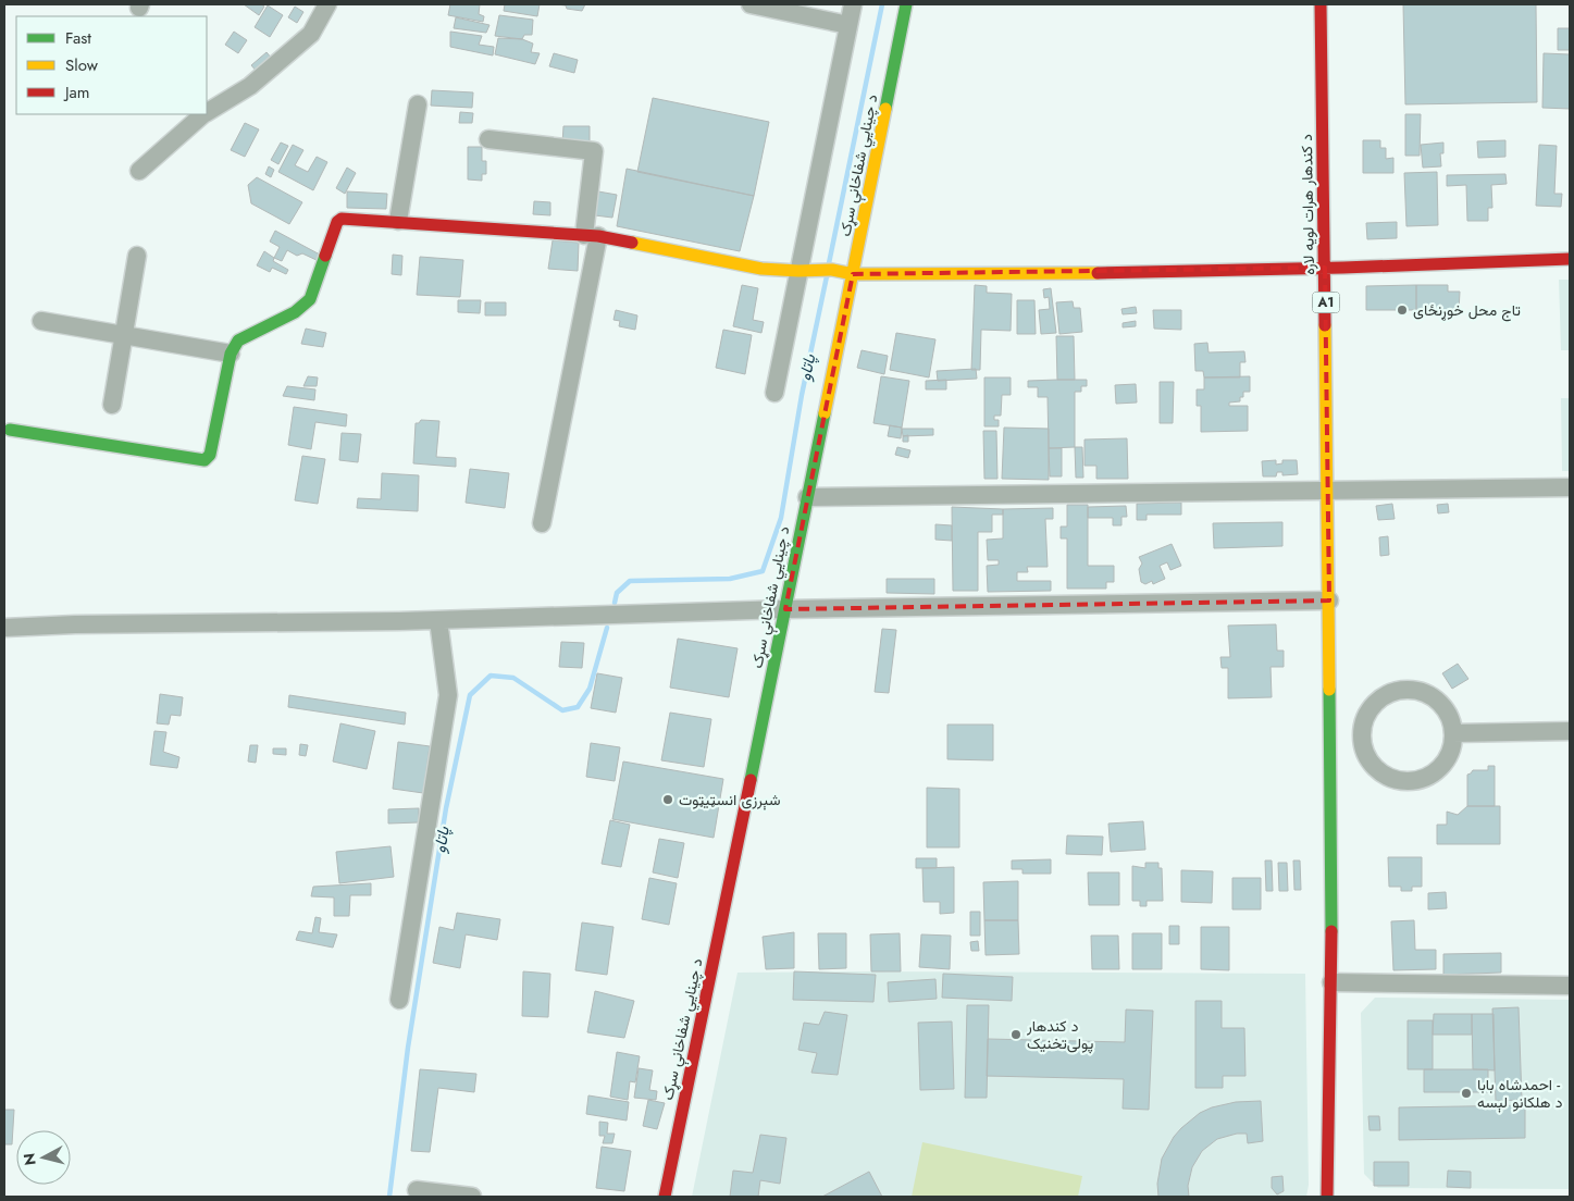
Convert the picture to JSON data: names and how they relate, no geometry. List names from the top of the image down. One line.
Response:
{"streets":{"main road":["د چينايي شفاخانې سړک","د کندهار هرات لویه لاره","A1"]},"water":["پاتاو"],"places":["تاج محل خوړنځای","شېرزی انسټيټوت","د کندهار پولی‌تخنیک","احمدشاه بابا - د هلکانو لېسه"],"legend":["Fast","Slow","Jam"],"north":"left"}
